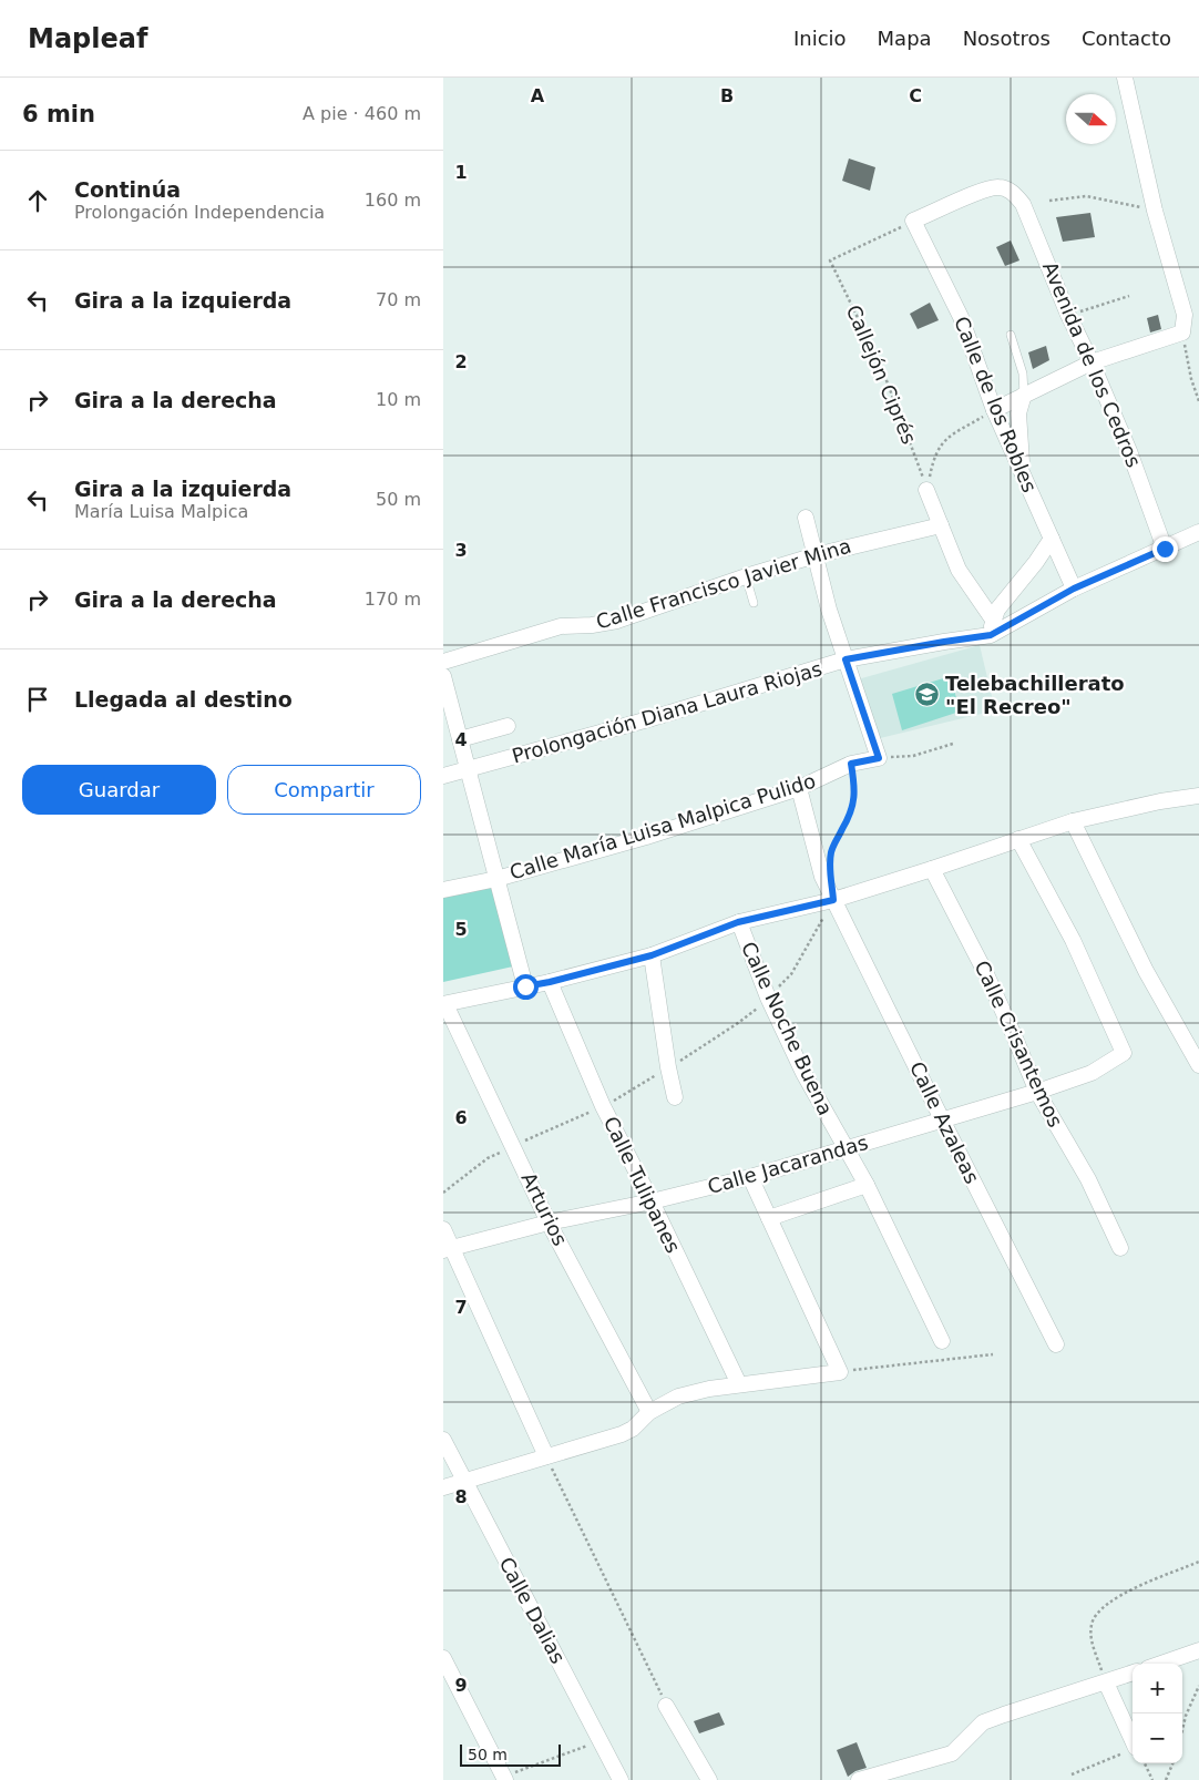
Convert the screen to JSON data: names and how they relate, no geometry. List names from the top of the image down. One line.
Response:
{"streets":{"street":["Avenida de los Cedros","Calle de los Robles","Calle Francisco Javier Mina","Prolongación Diana Laura Riojas","Calle María Luisa Malpica Pulido","Calle Noche Buena","Calle Crisantemos","Calle Azaleas","Calle Jacarandas","Calle Tulipanes","Arturios","Calle Dalias"],"path":["Callejón Ciprés"]},"crossings":[["Avenida de los Cedros","Callejón Ciprés"],["Avenida de los Cedros","Calle de los Robles"],["Avenida de los Cedros","Prolongación Diana Laura Riojas"],["Callejón Ciprés","Calle de los Robles"],["Calle de los Robles","Prolongación Diana Laura Riojas"],["Calle María Luisa Malpica Pulido","Calle Azaleas"],["Calle Noche Buena","Calle Jacarandas"],["Calle Crisantemos","Calle Jacarandas"],["Calle Azaleas","Calle Jacarandas"],["Calle Jacarandas","Calle Tulipanes"],["Calle Jacarandas","Arturios"]],"places":{"school or university":["Telebachillerato \"El Recreo\""]},"scale_bar":"50 m","north":"right","page":{"header":"Mapleaf","nav":["Inicio","Mapa","Nosotros","Contacto"],"heading":["6 min","A pie · 460 m"],"list":[["Continúa","Prolongación Independencia","160 m"],["Gira a la izquierda","70 m"],["Gira a la derecha","10 m"],["Gira a la izquierda","María Luisa Malpica","50 m"],["Gira a la derecha","170 m"],"Llegada al destino"],"buttons":["Guardar","Compartir"],"map_buttons":["+","−"],"scale":"50 m"},"grid":{"columns":["A","B","C"],"rows":["1","2","3","4","5","6","7","8","9"]}}
